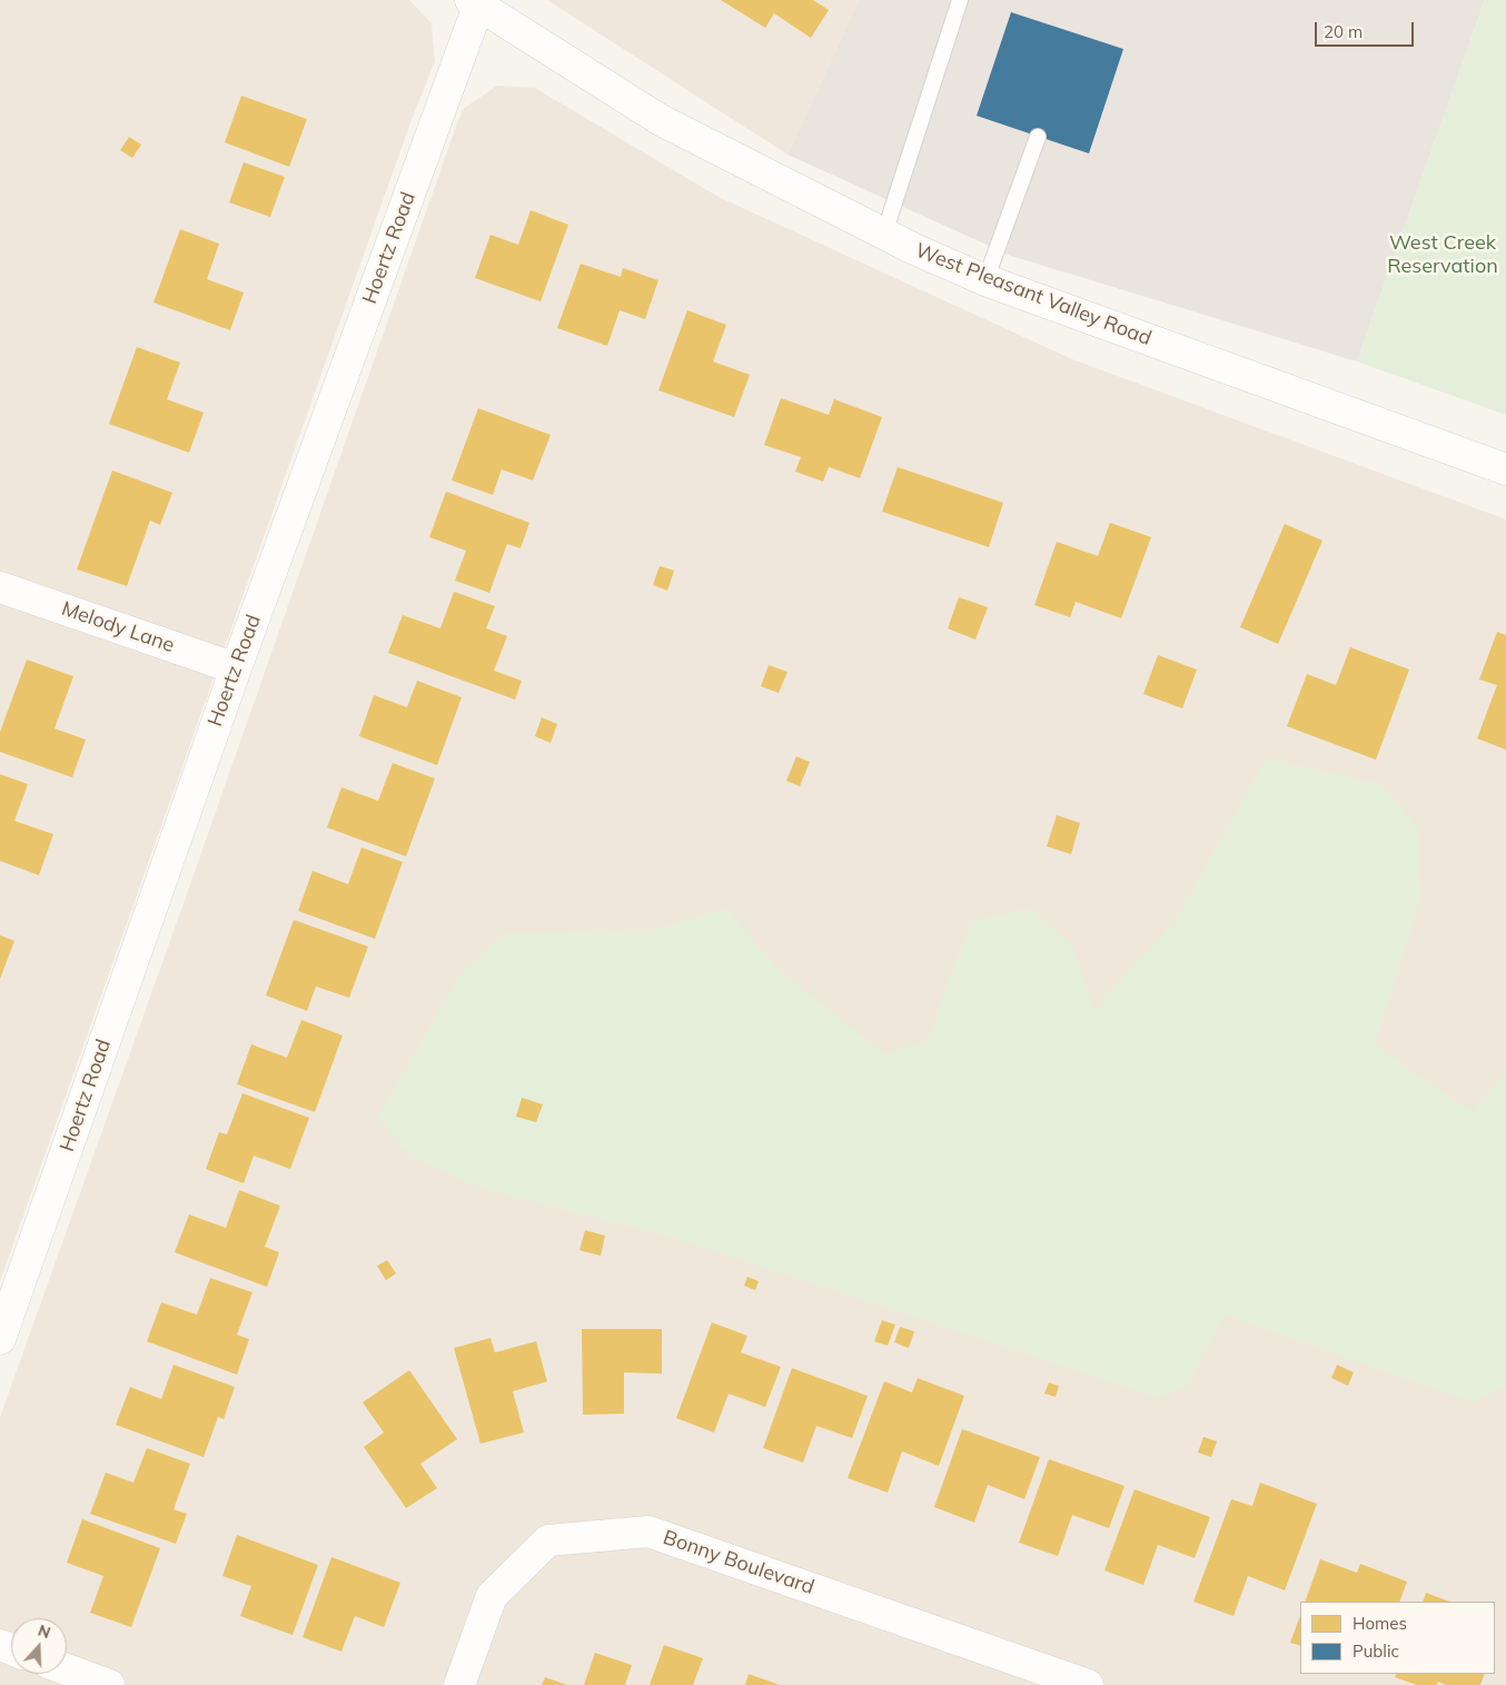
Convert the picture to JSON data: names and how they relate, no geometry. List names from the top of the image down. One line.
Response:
{"streets":{"street":["Hoertz Road","West Pleasant Valley Road","Melody Lane","Bonny Boulevard"]},"crossings":[["Hoertz Road","West Pleasant Valley Road"],["Hoertz Road","Melody Lane"]],"parks":["West Creek Reservation"],"legend":["Homes","Public"],"scale_bar":"20 m","north":"top"}
